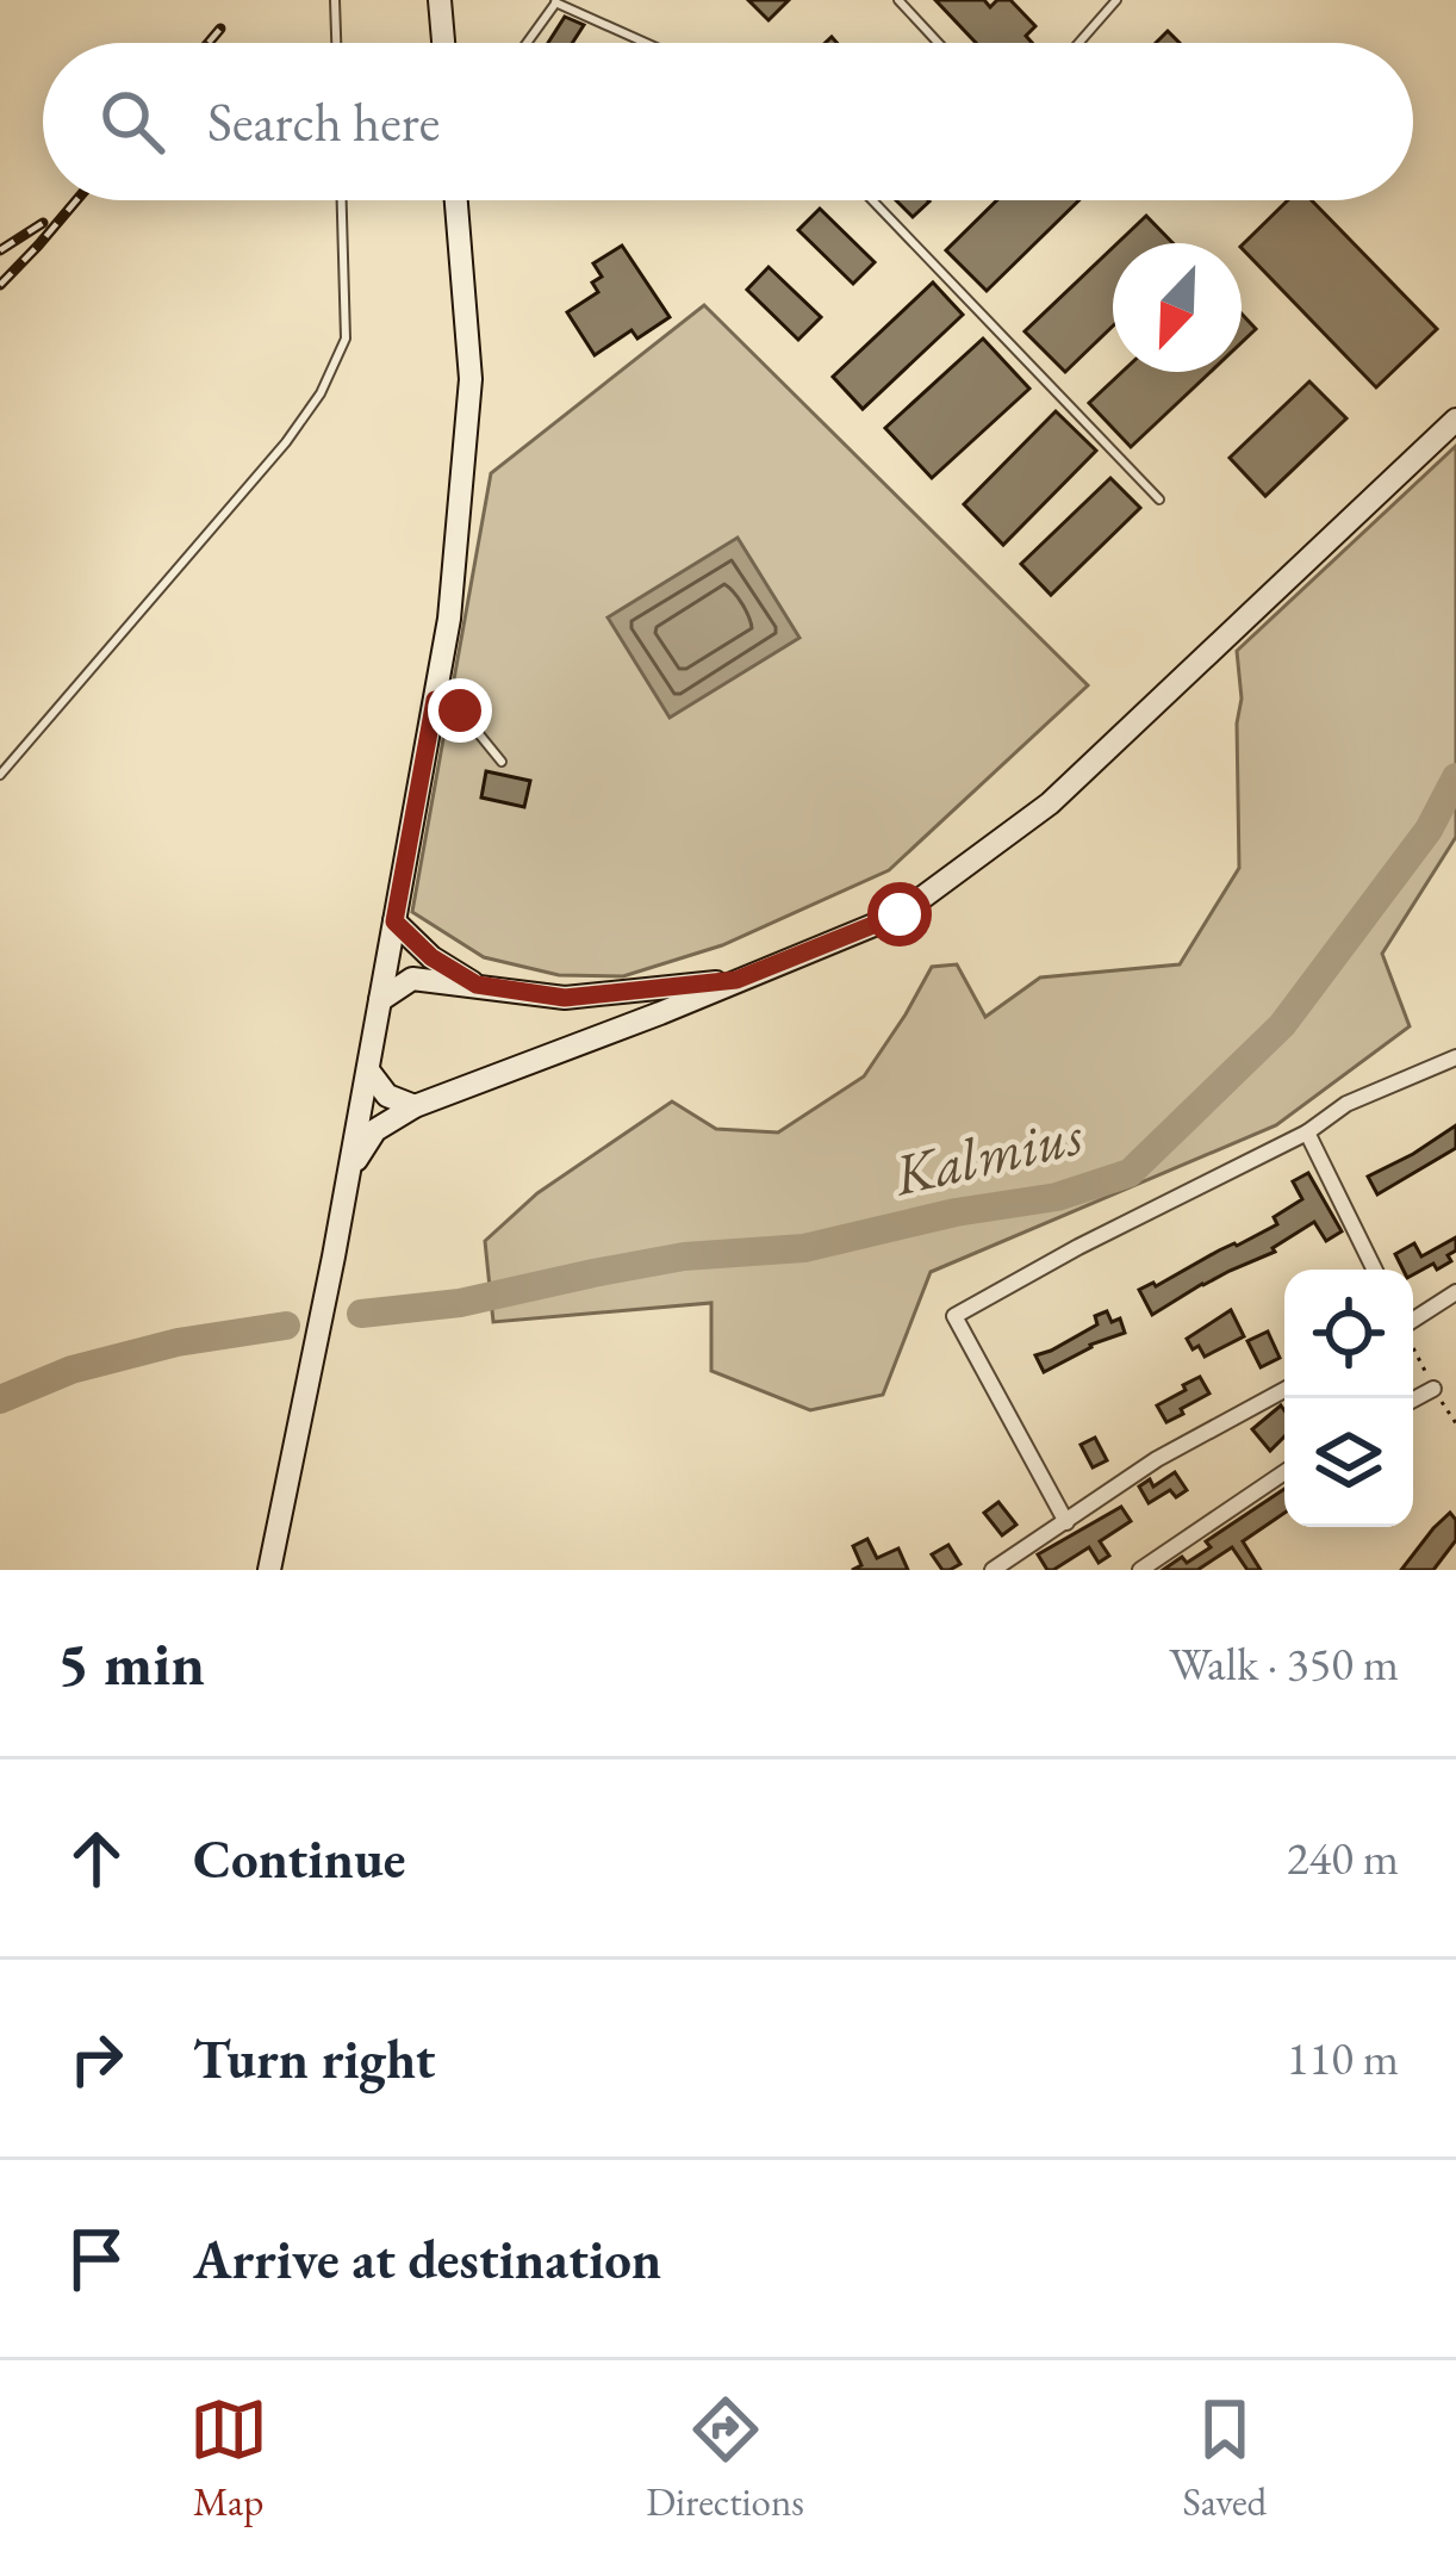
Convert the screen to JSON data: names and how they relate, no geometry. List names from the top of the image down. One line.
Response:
{"water":["Kalmius"],"north":"bottom left","page":{"search":"Search here","heading":["5 min","Walk · 350 m"],"list":[["Continue","240 m"],["Turn right","110 m"],"Arrive at destination"],"nav":["Map","Directions","Saved"]}}
